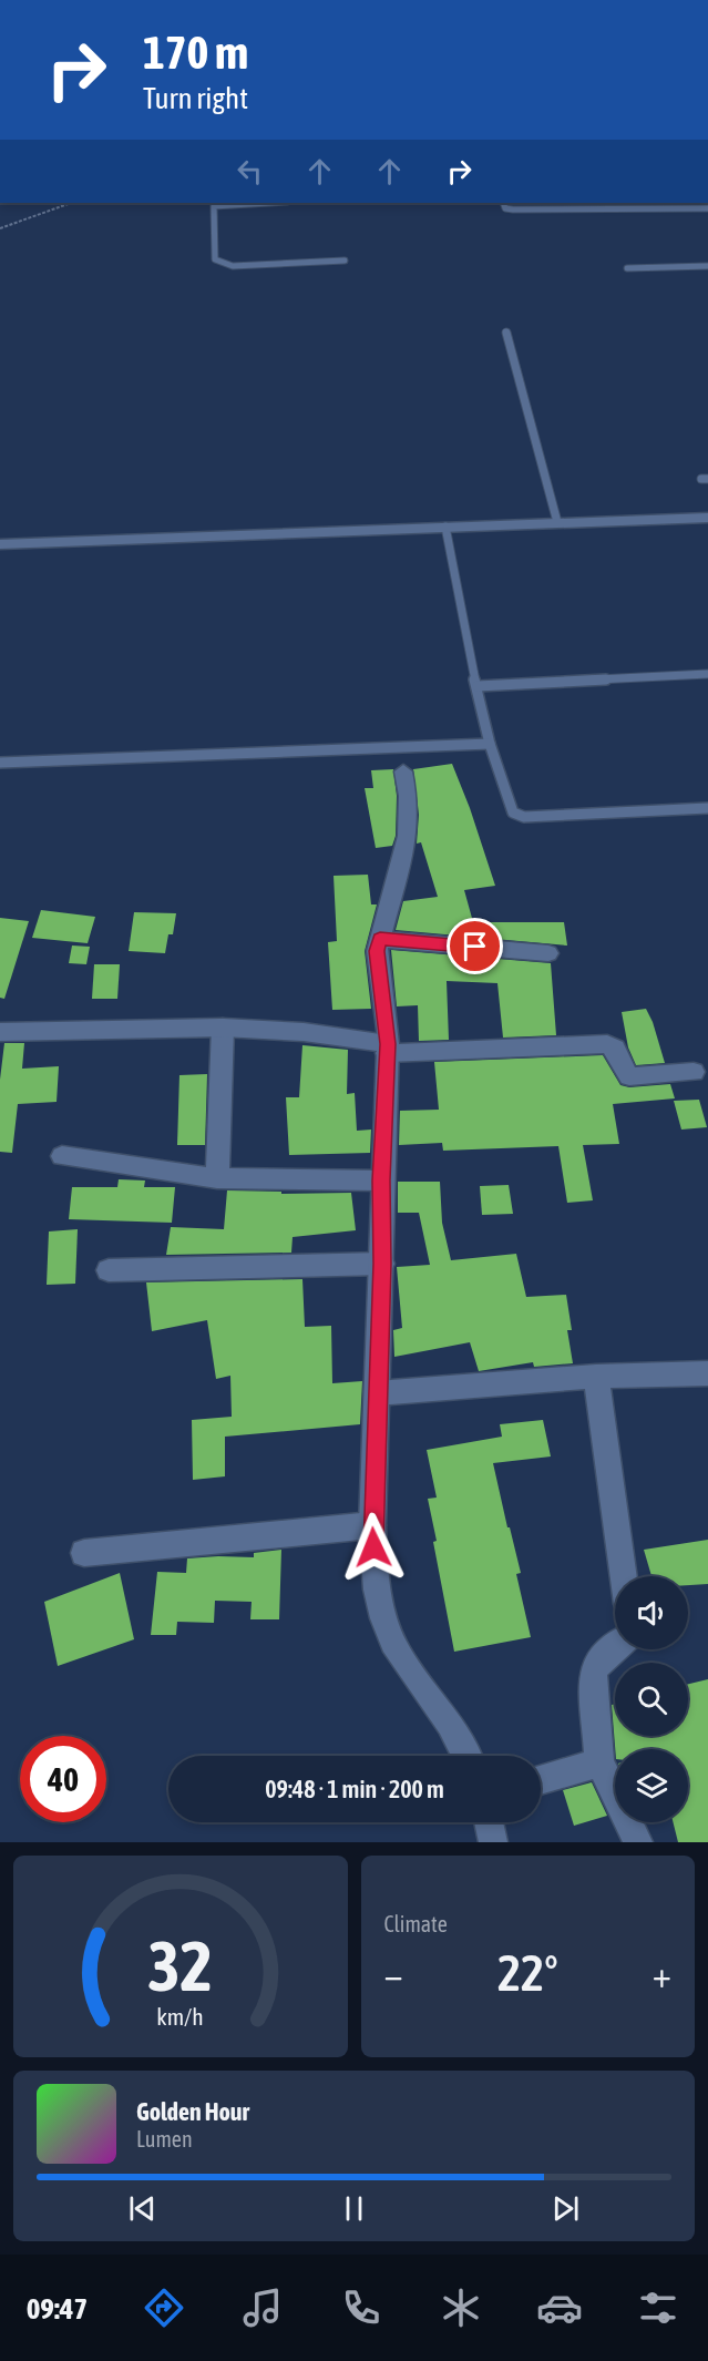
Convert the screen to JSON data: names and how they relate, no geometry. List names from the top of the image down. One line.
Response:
{"page":{"turn":["170 m","Turn right"],"limit":"40","trip":"09:48 · 1 min · 200 m","tile":"Climate","heat":["−","22°","+"],"song":["Golden Hour","Lumen"],"tabs":"09:47","gauge":["32","km/h"]}}
